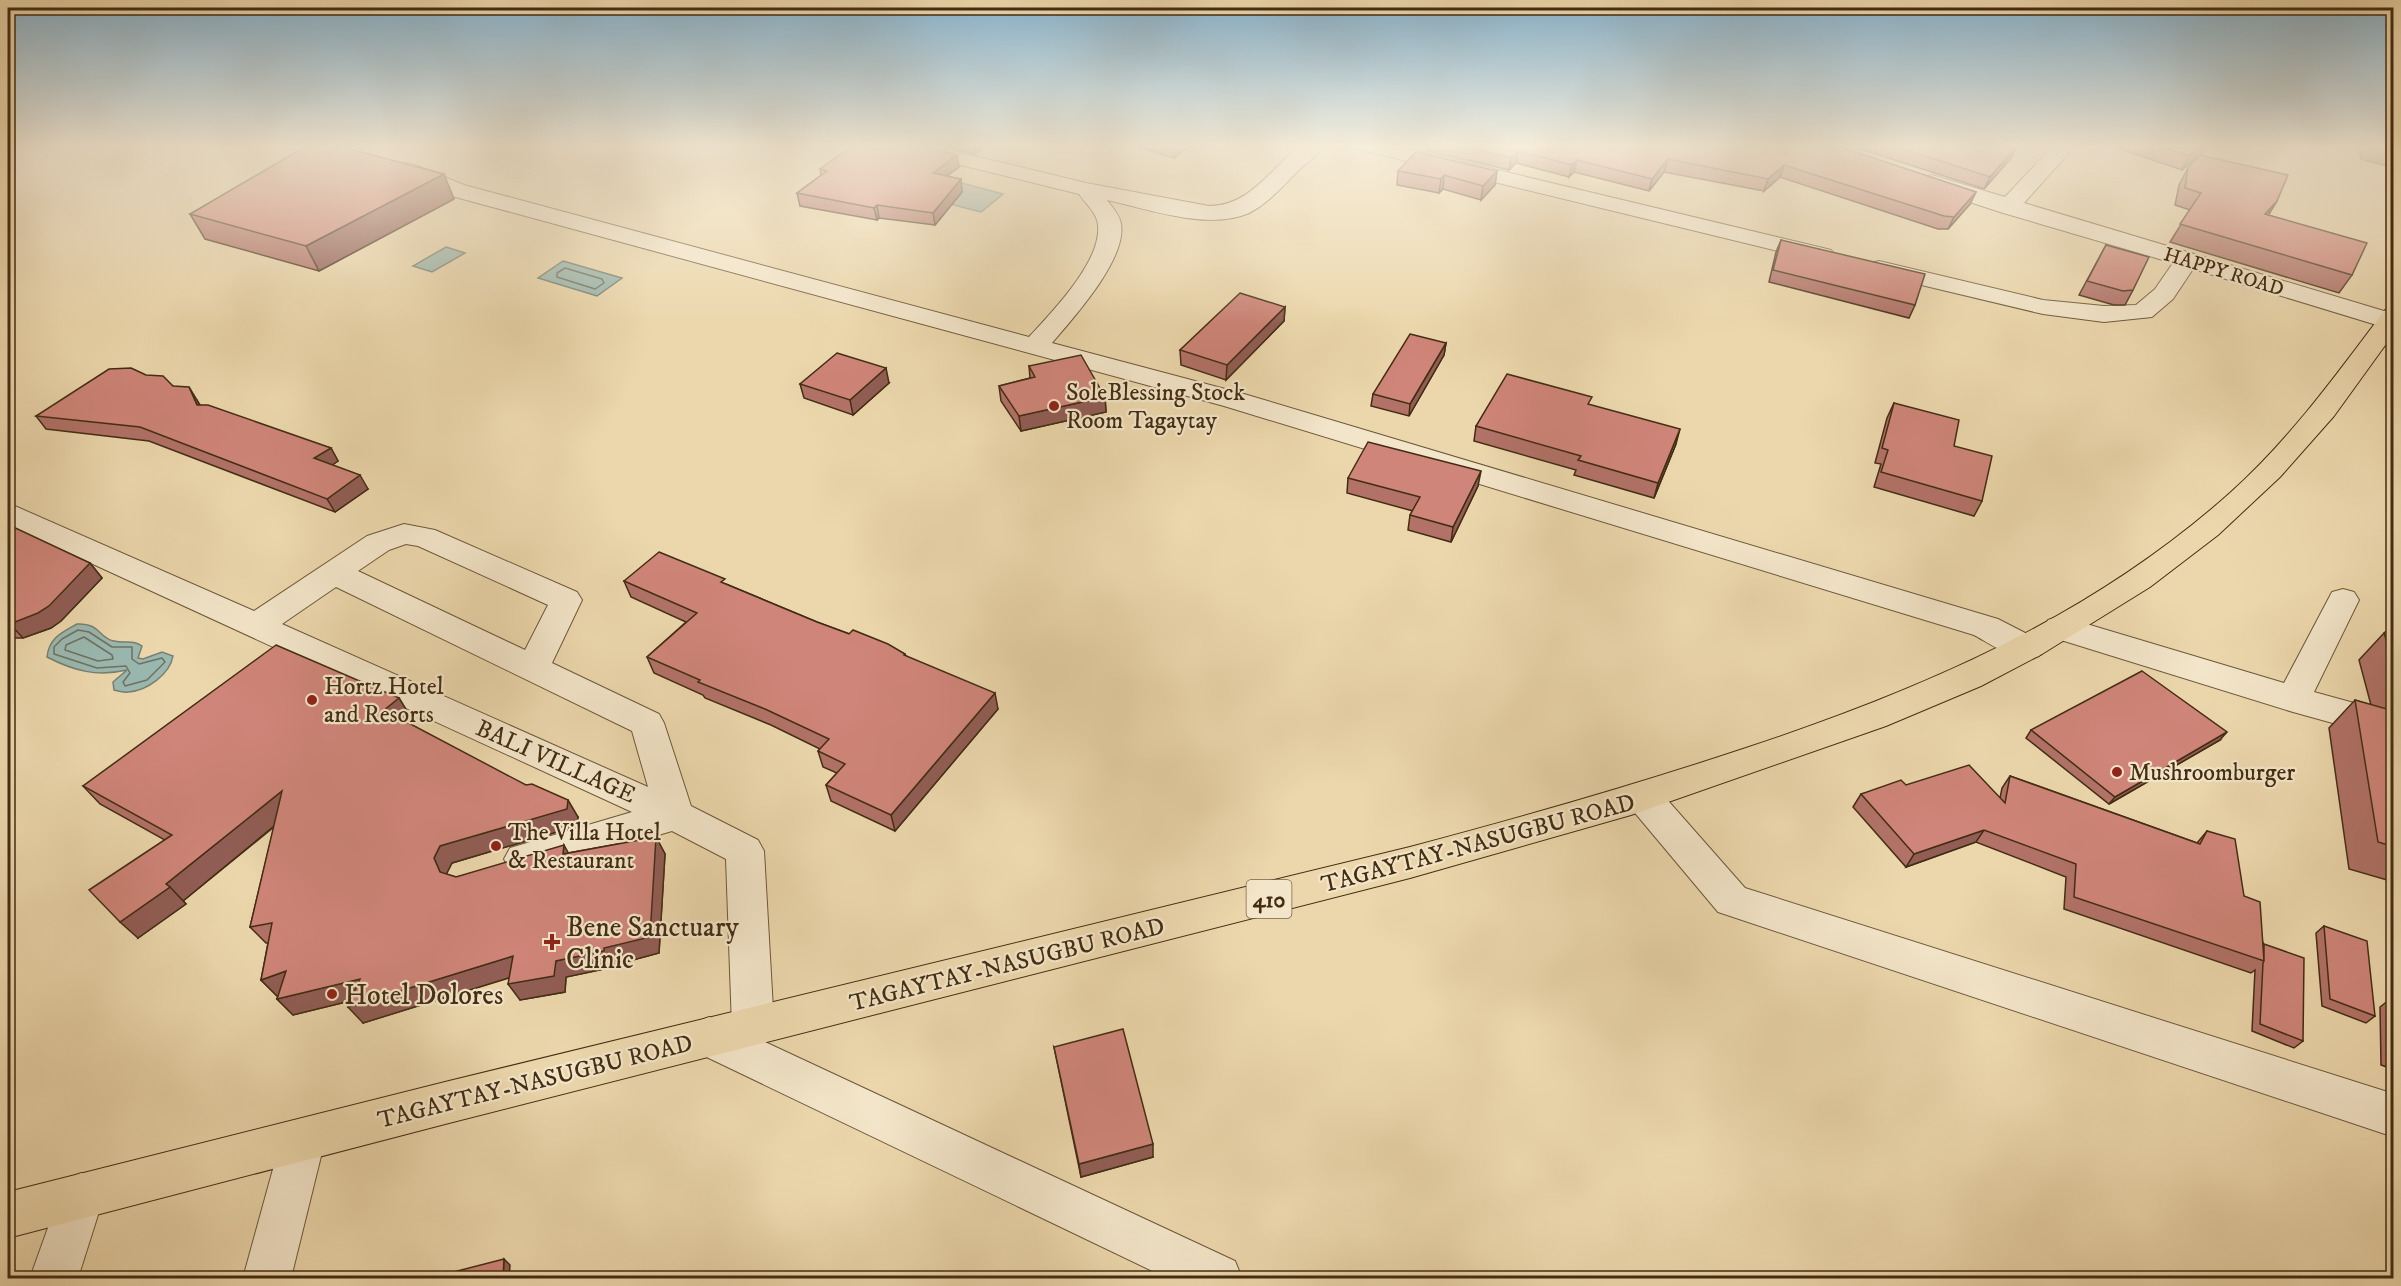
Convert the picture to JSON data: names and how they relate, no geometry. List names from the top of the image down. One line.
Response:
{"streets":{"main road":["TAGAYTAY-NASUGBU ROAD","410"],"street":["HAPPY ROAD","BALI VILLAGE"]},"crossings":[["HAPPY ROAD","TAGAYTAY-NASUGBU ROAD"],["BALI VILLAGE","TAGAYTAY-NASUGBU ROAD"]],"places":{"other":["SoleBlessing Stock Room Tagaytay","Hortz Hotel and Resorts","Mushroomburger","The Villa Hotel & Restaurant","Hotel Dolores"],"health":["Bene Sanctuary Clinic"]}}
